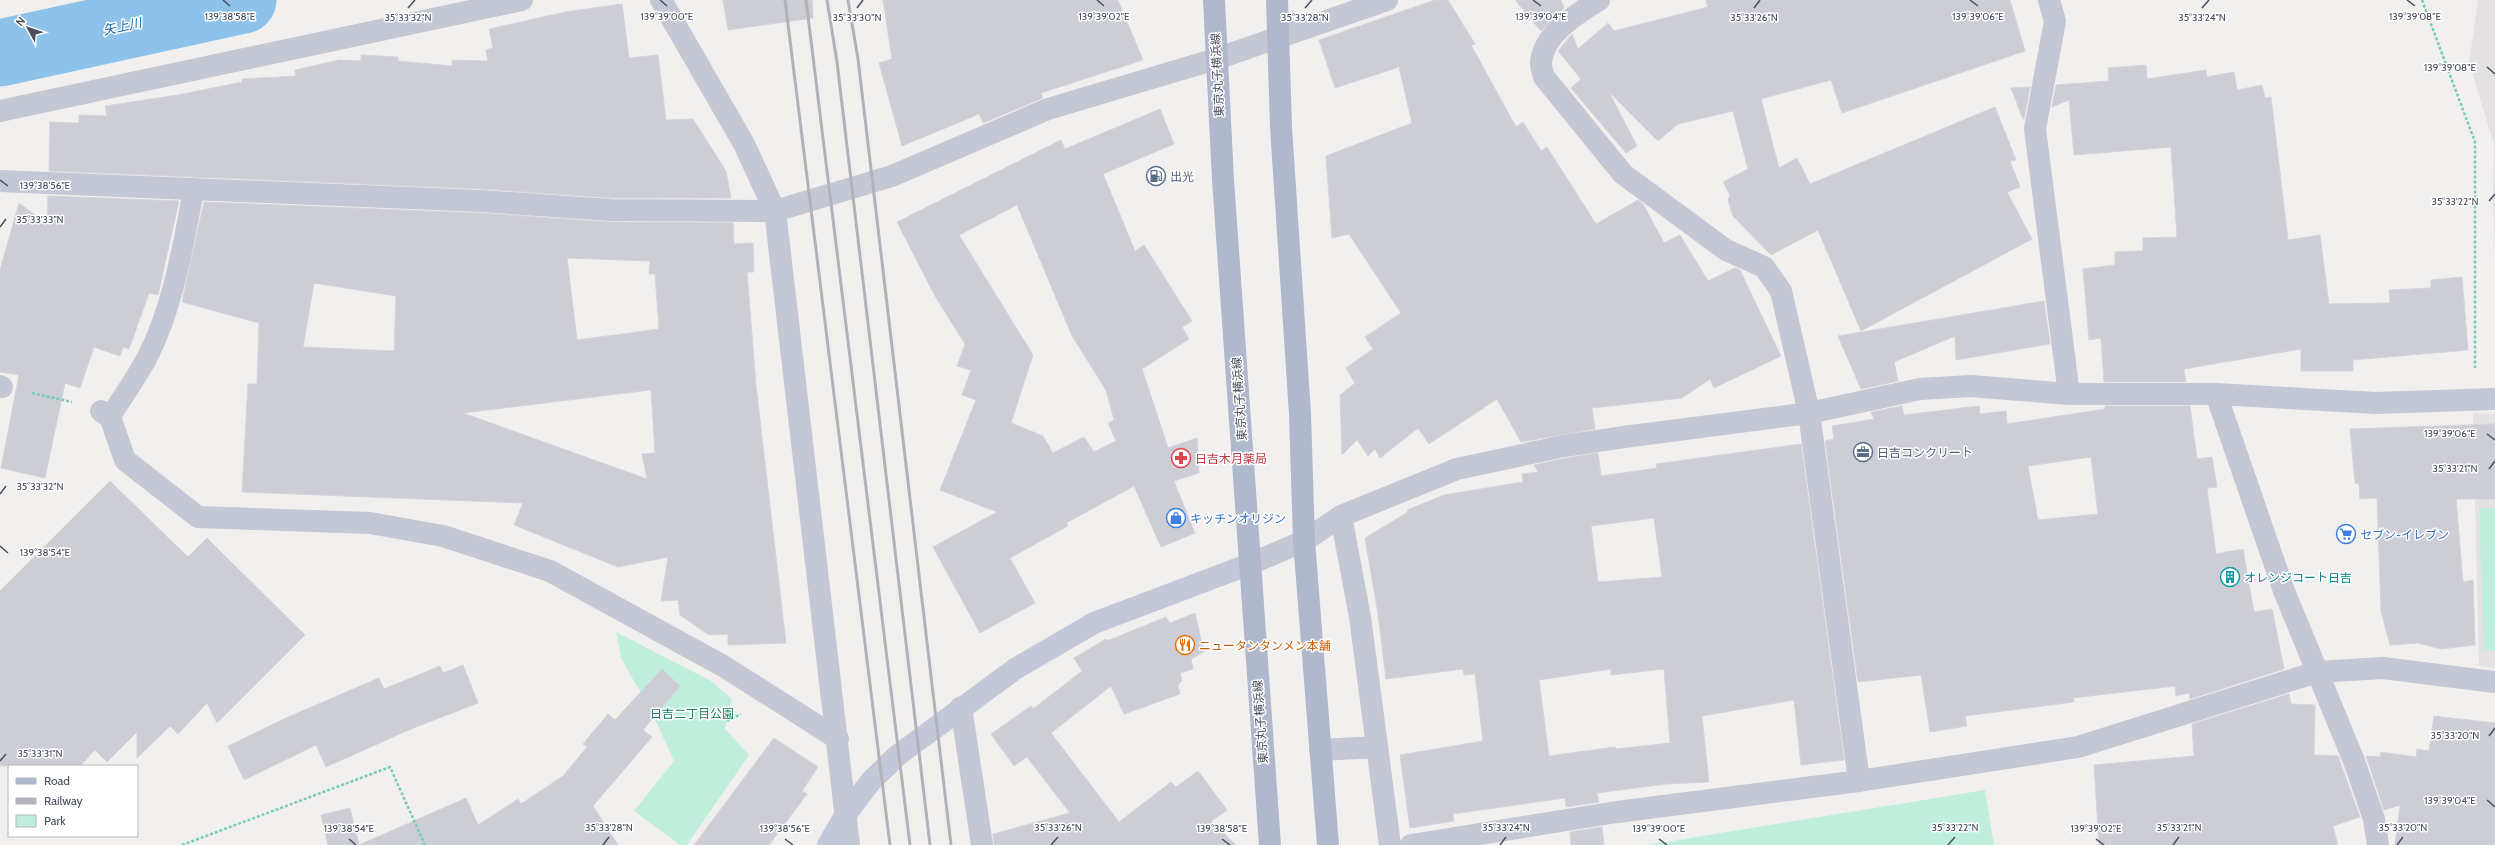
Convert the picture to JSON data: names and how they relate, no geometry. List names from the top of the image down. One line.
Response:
{"streets":{"main road":["東京丸子横浜線"]},"water":["矢上川"],"parks":["日吉二丁目公園"],"places":{"fuel station":["出光"],"office":["日吉コンクリート"],"pharmacy":["日吉木月薬局"],"shop":["キッチンオリジン"],"supermarket":["セブン-イレブン"],"building":["オレンジコート日吉"],"restaurant":["ニュータンタンメン本舗"]},"legend":["Road","Railway","Park"],"north":"top left","coordinates":["139°39'00\"E","139°39'08\"E","139°38'58\"E","139°39'02\"E","139°39'04\"E","139°39'06\"E","35°33'32\"N","35°33'30\"N","35°33'28\"N","35°33'26\"N","35°33'24\"N","139°38'56\"E","35°33'22\"N","35°33'33\"N","35°33'21\"N","139°38'54\"E","35°33'20\"N","35°33'31\"N"]}
